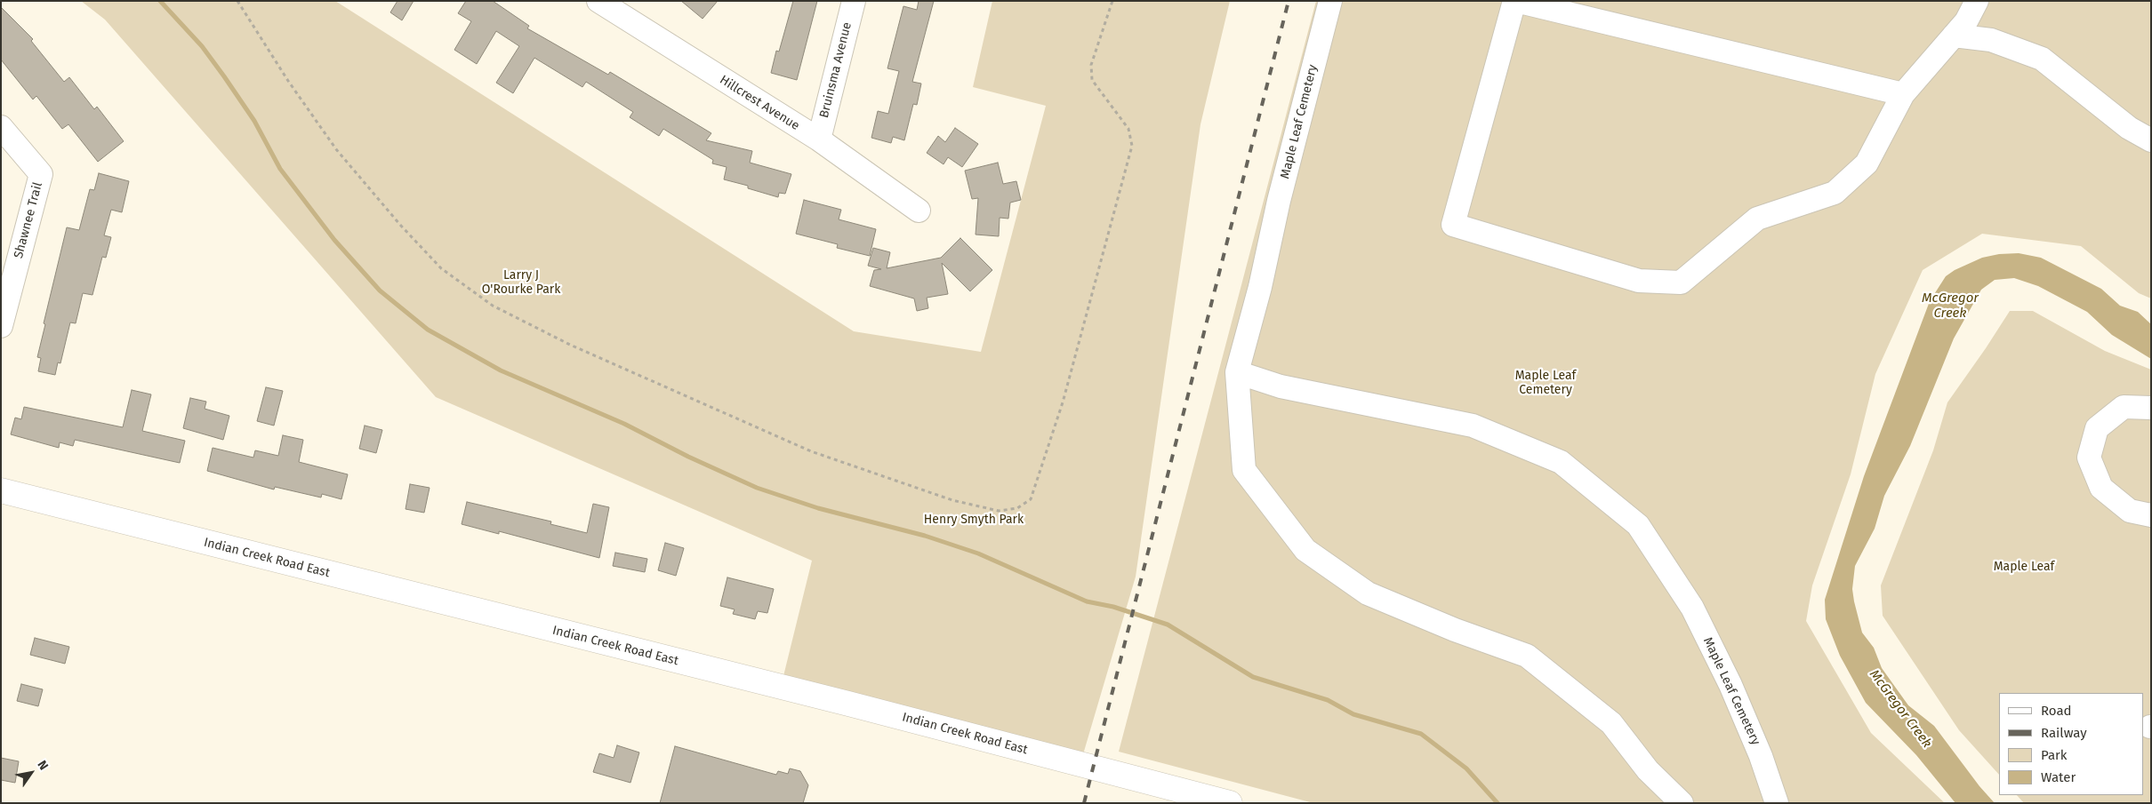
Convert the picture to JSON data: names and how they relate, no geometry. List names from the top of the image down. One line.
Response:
{"streets":{"main road":["Indian Creek Road East"],"street":["Bruinsma Avenue","Hillcrest Avenue","Maple Leaf Cemetery","Shawnee Trail"]},"crossings":[["Bruinsma Avenue","Hillcrest Avenue"]],"water":["McGregor Creek"],"parks":["Larry J O'Rourke Park","Maple Leaf Cemetery","Henry Smyth Park","Maple Leaf"],"legend":["Road","Railway","Park","Water"],"north":"top right"}
